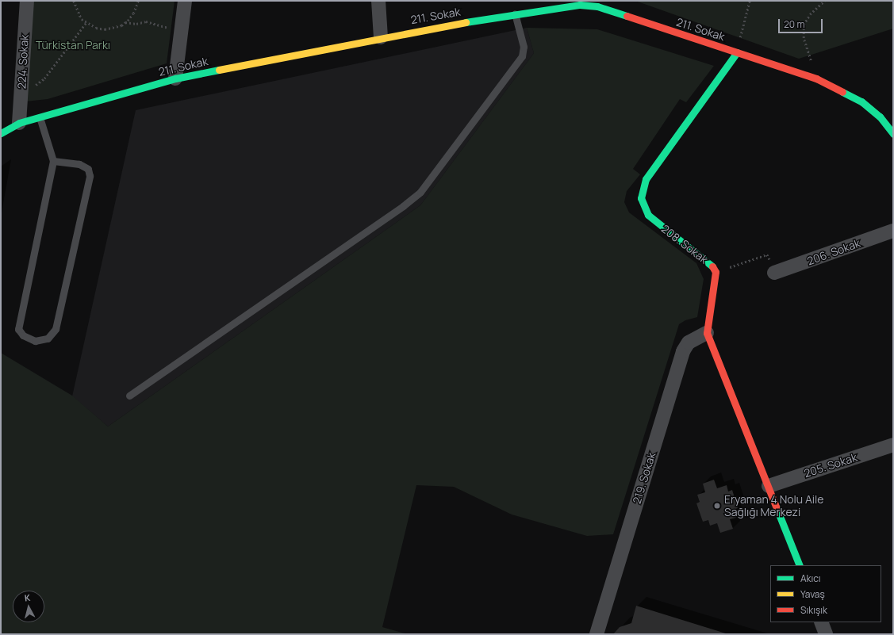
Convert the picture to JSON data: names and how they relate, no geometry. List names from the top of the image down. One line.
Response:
{"streets":{"street":["211. Sokak","224. Sokak","208. Sokak","206. Sokak","205. Sokak","219. Sokak"]},"crossings":[["211. Sokak","224. Sokak"],["211. Sokak","208. Sokak"],["208. Sokak","219. Sokak"]],"parks":["Türkistan Parkı"],"places":["Eryaman 4 Nolu Aile Sağlığı Merkezi"],"legend":["Akıcı","Yavaş","Sıkışık"],"scale_bar":"20 m","north":"top"}
